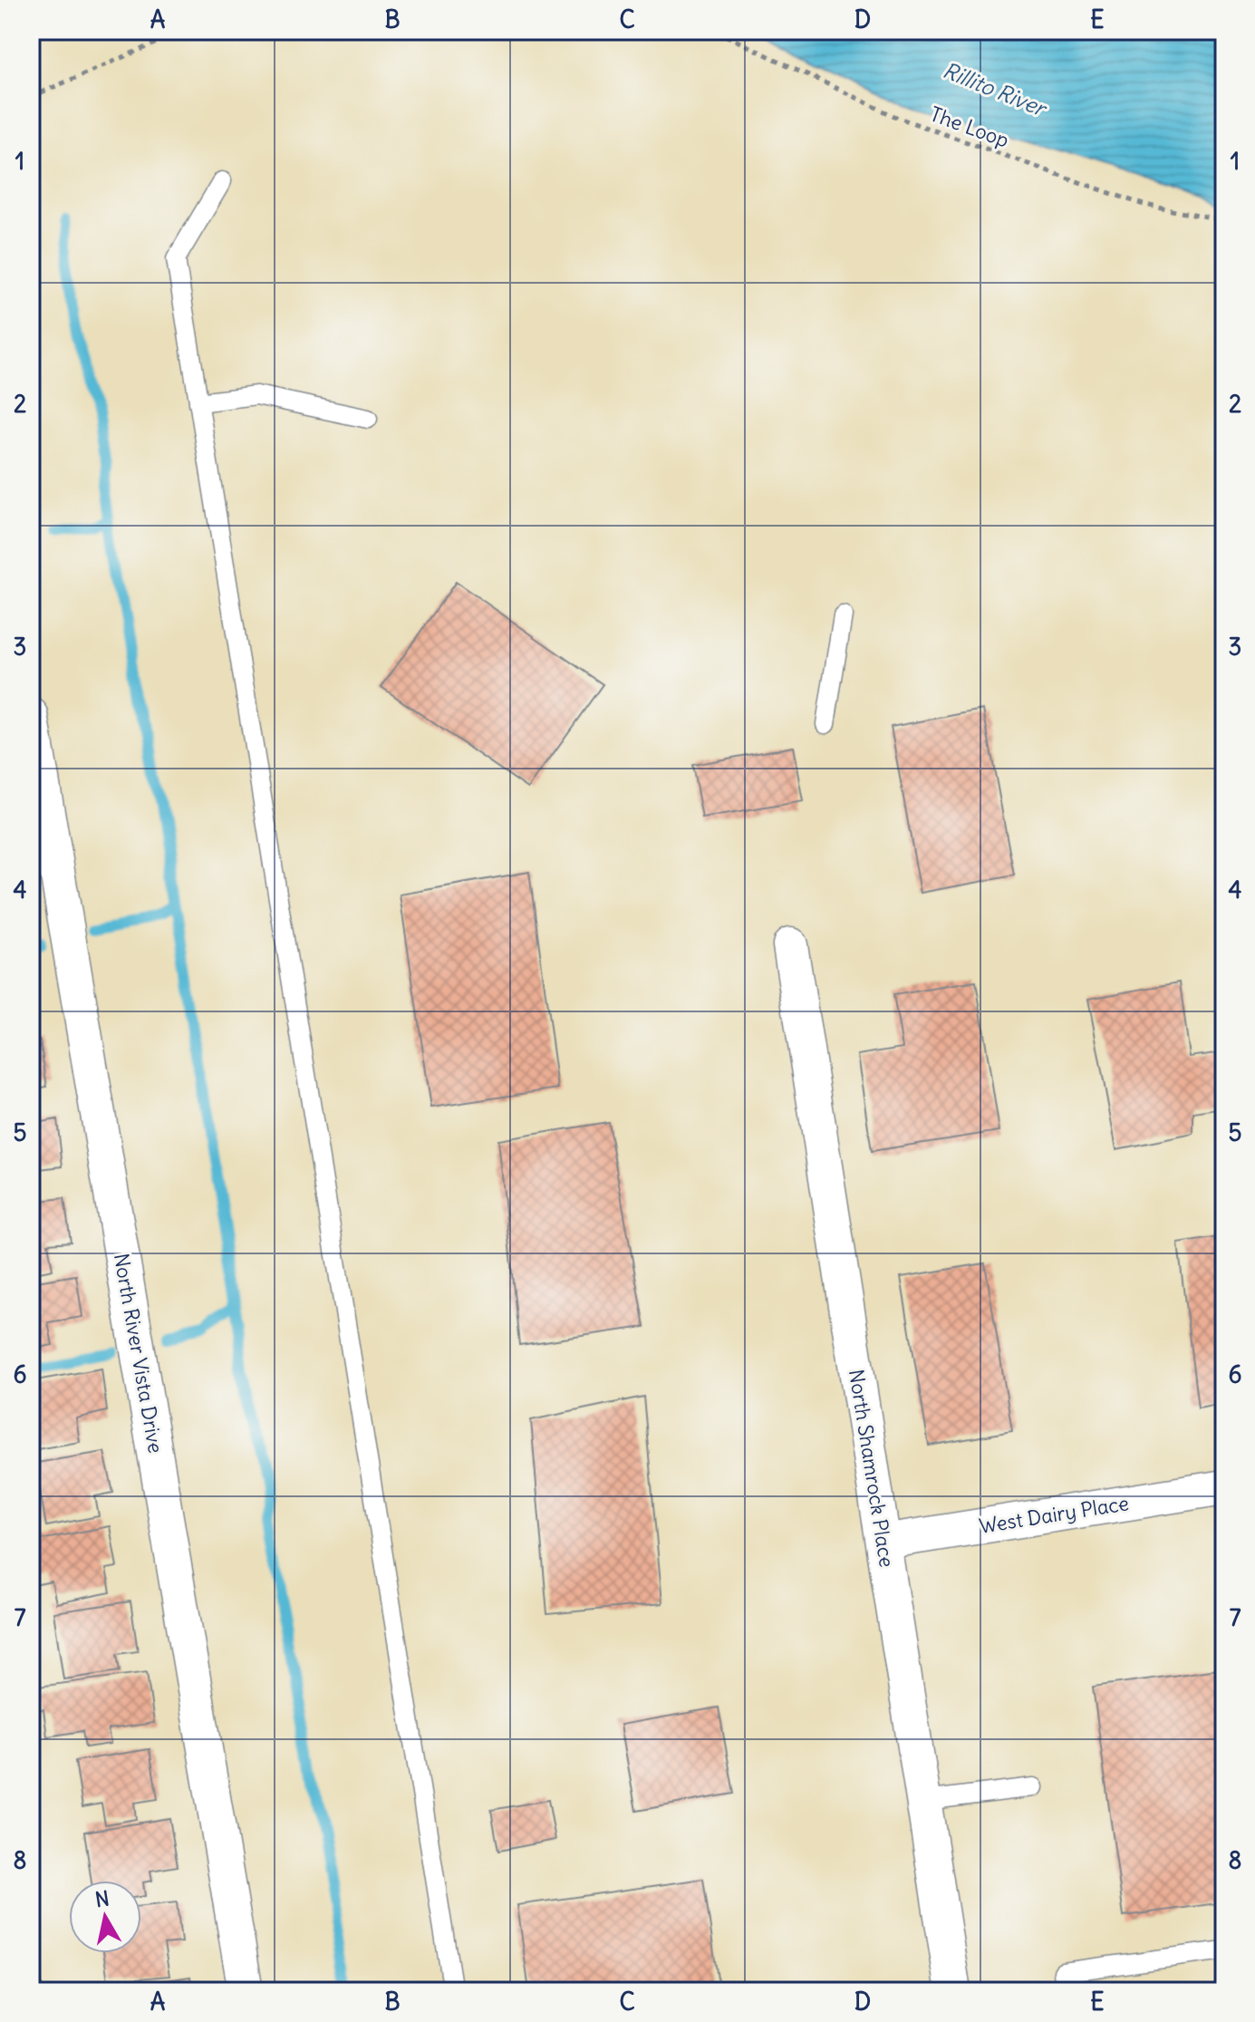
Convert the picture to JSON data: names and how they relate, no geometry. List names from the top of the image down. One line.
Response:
{"streets":{"street":["North River Vista Drive","North Shamrock Place","West Dairy Place"],"path":["The Loop"]},"crossings":[["North Shamrock Place","West Dairy Place"]],"water":["Rillito River"],"north":"top","grid":{"columns":["A","B","C","D","E"],"rows":["1","2","3","4","5","6","7","8"]}}
